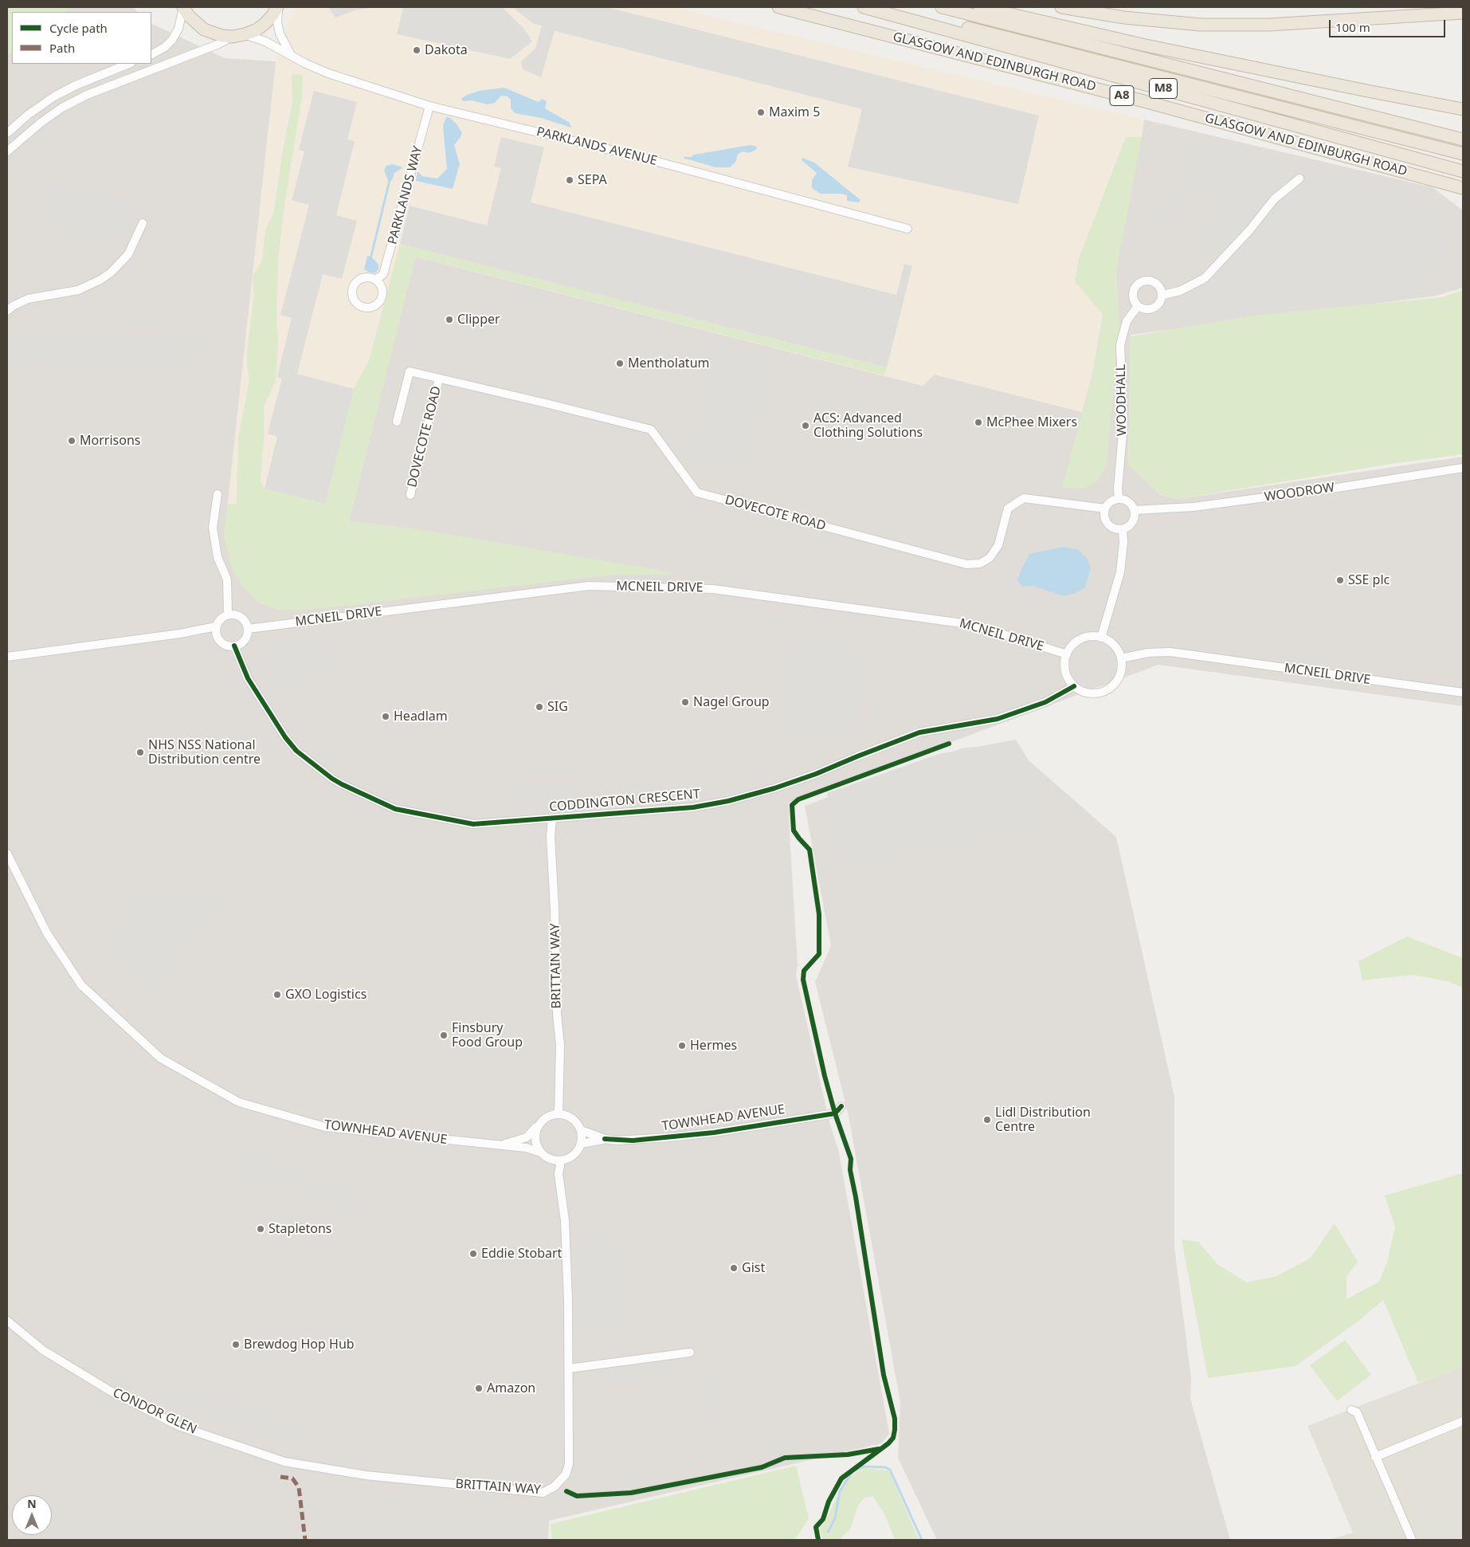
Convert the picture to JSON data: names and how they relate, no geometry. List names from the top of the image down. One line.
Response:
{"streets":{"highway":["GLASGOW AND EDINBURGH ROAD","M8","A8"],"street":["PARKLANDS AVENUE","PARKLANDS WAY","WOODHALL","DOVECOTE ROAD","WOODROW","MCNEIL DRIVE","CODDINGTON CRESCENT","BRITTAIN WAY","TOWNHEAD AVENUE","CONDOR GLEN"]},"crossings":[["PARKLANDS AVENUE","PARKLANDS WAY"],["WOODHALL","DOVECOTE ROAD"],["WOODHALL","WOODROW"],["DOVECOTE ROAD","WOODROW"],["MCNEIL DRIVE","CODDINGTON CRESCENT"],["CODDINGTON CRESCENT","BRITTAIN WAY"],["BRITTAIN WAY","TOWNHEAD AVENUE"],["BRITTAIN WAY","CONDOR GLEN"]],"places":["Dakota","Maxim 5","SEPA","Clipper","Mentholatum","McPhee Mixers","ACS: Advanced Clothing Solutions","Morrisons","SSE plc","Nagel Group","SIG","Headlam","NHS NSS National Distribution centre","GXO Logistics","Finsbury Food Group","Hermes","Lidl Distribution Centre","Stapletons","Eddie Stobart","Gist","Brewdog Hop Hub","Amazon"],"legend":["Cycle path","Path"],"scale_bar":"100 m","north":"top"}
